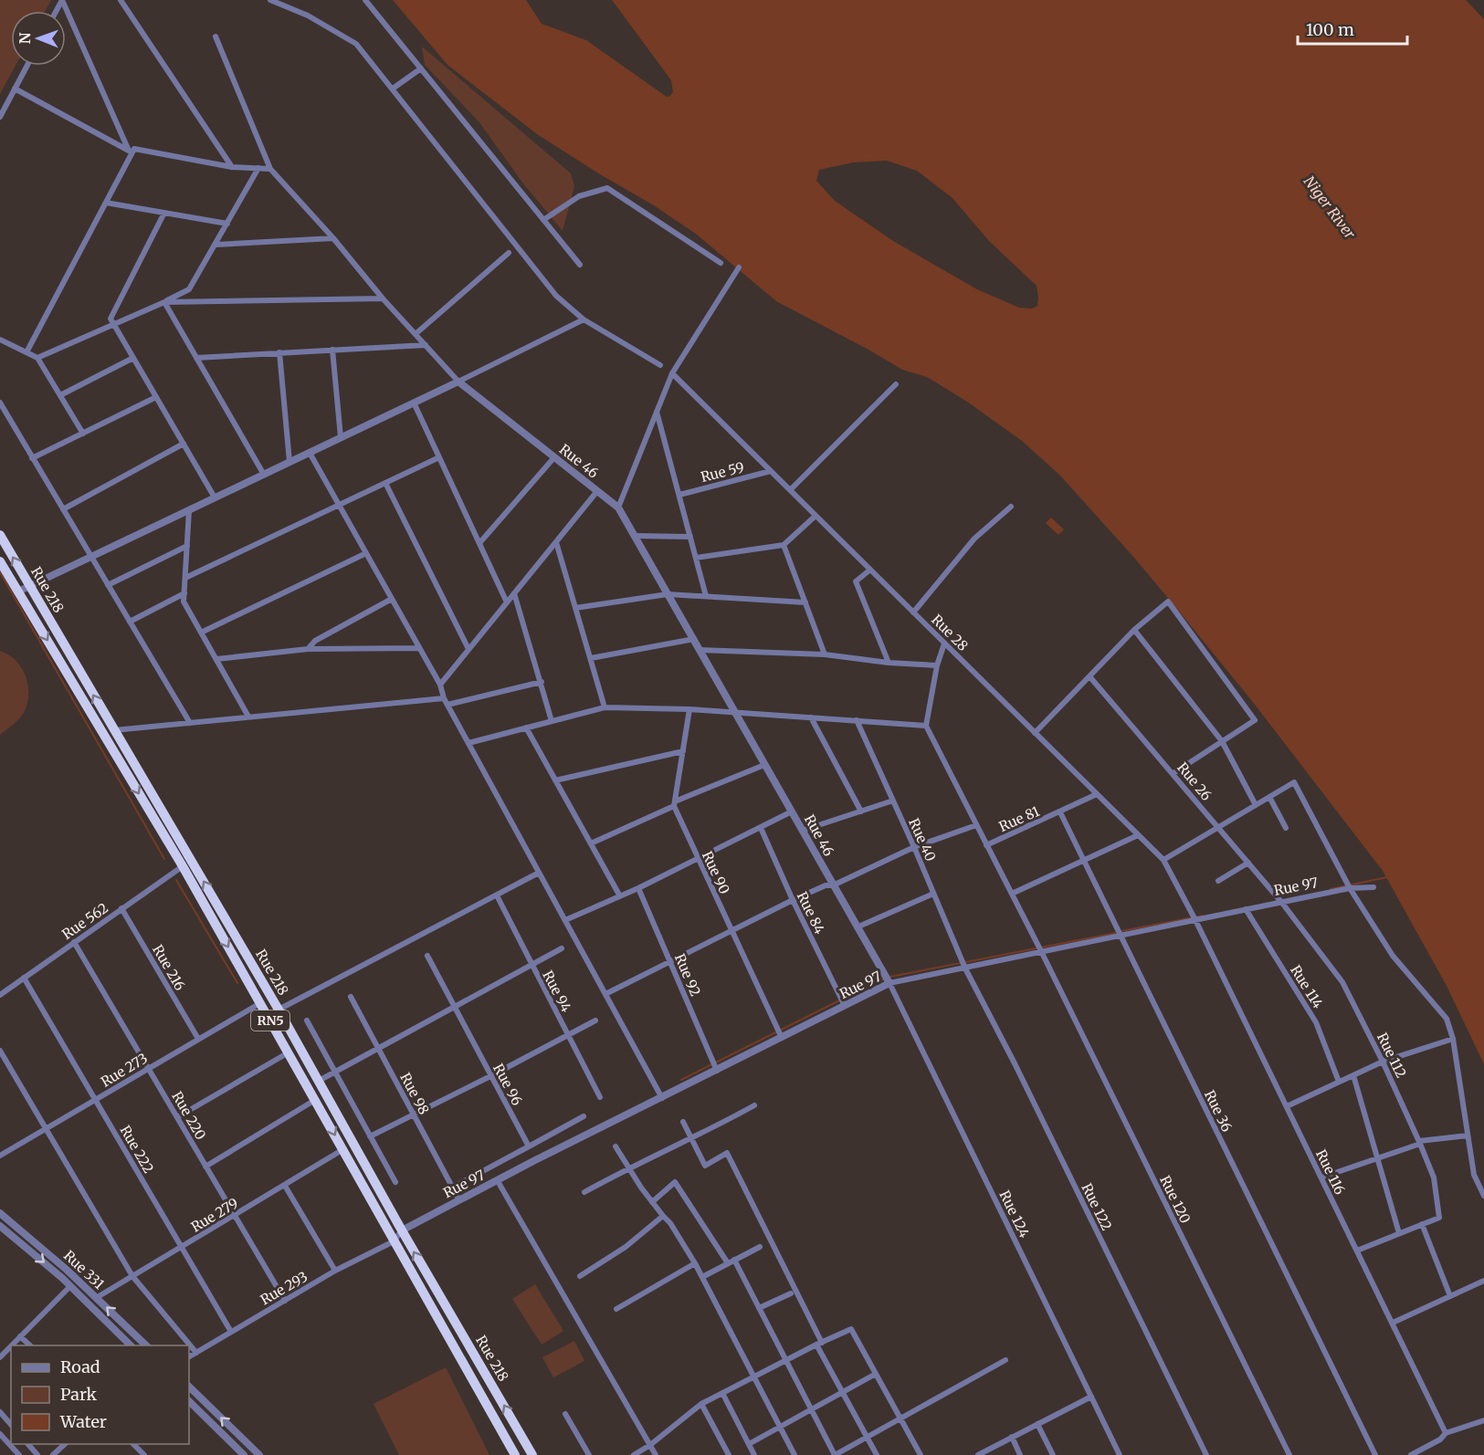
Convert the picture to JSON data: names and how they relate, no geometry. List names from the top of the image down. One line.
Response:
{"streets":{"highway":["Rue 218","RN5"],"street":["Rue 46","Rue 59","Rue 28","Rue 26","Rue 81","Rue 40","Rue 90","Rue 97","Rue 84","Rue 562","Rue 216","Rue 92","Rue 114","Rue 94","Rue 112","Rue 273","Rue 96","Rue 98","Rue 36","Rue 220","Rue 222","Rue 116","Rue 120","Rue 122","Rue 124","Rue 279","Rue 331","Rue 293"]},"crossings":[["Rue 46","Rue 97"],["Rue 46","Rue 124"],["Rue 59","Rue 28"],["Rue 218","Rue 97"],["Rue 218","Rue 562"],["Rue 218","RN5"],["Rue 218","Rue 273"],["Rue 218","Rue 279"],["Rue 218","Rue 293"],["Rue 28","Rue 97"],["Rue 28","Rue 116"],["Rue 26","Rue 97"],["Rue 26","Rue 112"],["Rue 81","Rue 36"],["Rue 81","Rue 120"],["Rue 40","Rue 97"],["Rue 40","Rue 122"],["Rue 90","Rue 97"],["Rue 97","Rue 84"],["Rue 97","Rue 92"],["Rue 97","Rue 114"],["Rue 97","Rue 112"],["Rue 97","Rue 98"],["Rue 97","Rue 36"],["Rue 97","Rue 116"],["Rue 97","Rue 120"],["Rue 97","Rue 122"],["Rue 97","Rue 124"],["Rue 562","Rue 216"],["Rue 562","Rue 220"],["Rue 562","Rue 222"],["Rue 216","Rue 273"],["Rue 112","Rue 116"],["Rue 273","Rue 220"],["Rue 273","Rue 222"],["Rue 220","Rue 279"],["Rue 220","Rue 293"],["Rue 222","Rue 279"],["Rue 222","Rue 293"],["Rue 279","Rue 331"]],"water":["Niger River"],"legend":["Road","Park","Water"],"scale_bar":"100 m","north":"left"}
